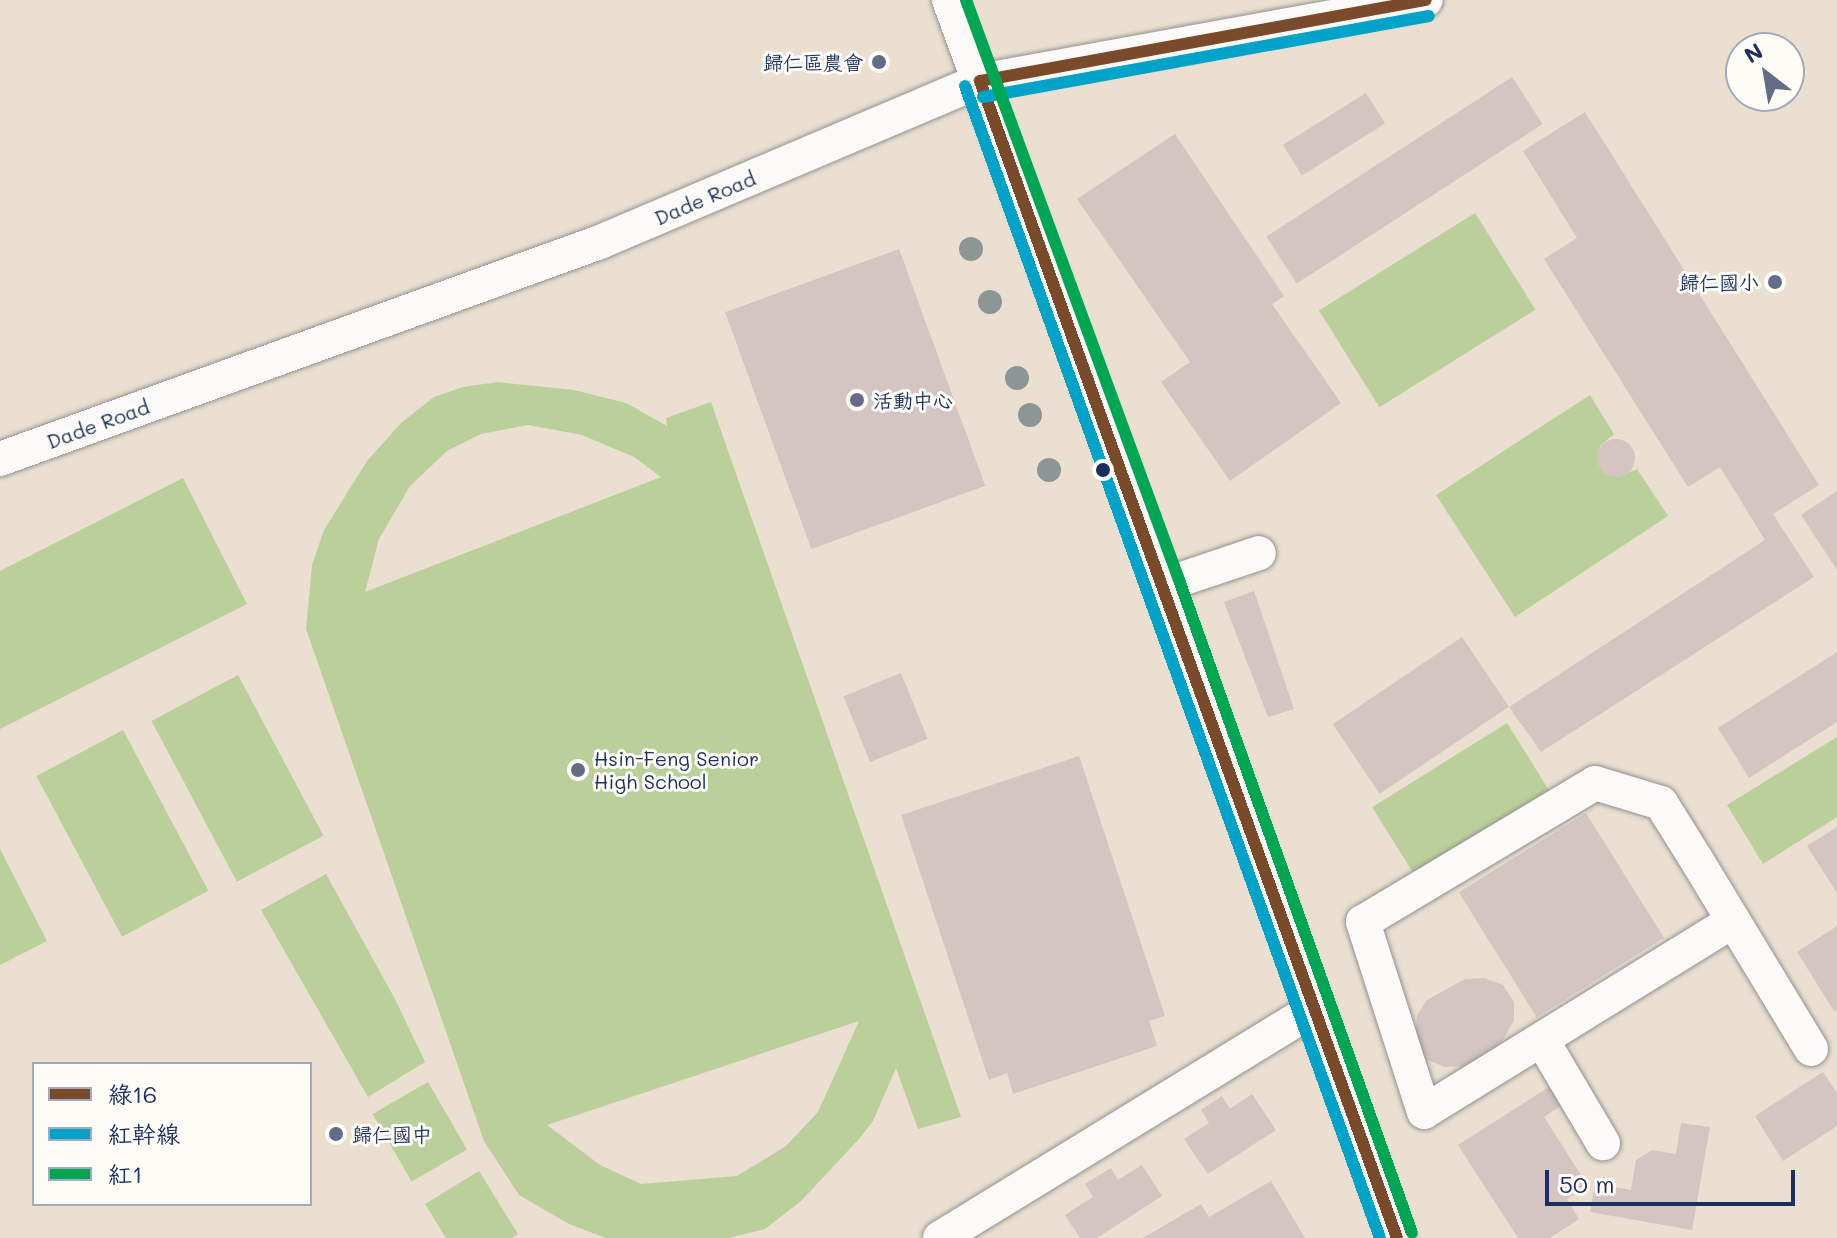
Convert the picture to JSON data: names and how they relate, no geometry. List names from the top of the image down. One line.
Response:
{"streets":{"street":["Dade Road"]},"places":["歸仁區農會","歸仁國小","活動中心","Hsin-Feng Senior High School","歸仁國中"],"lines":["transit line 綠16","transit line 紅1","transit line 紅幹線"],"legend":["綠16","紅幹線","紅1"],"scale_bar":"50 m","north":"top left"}
